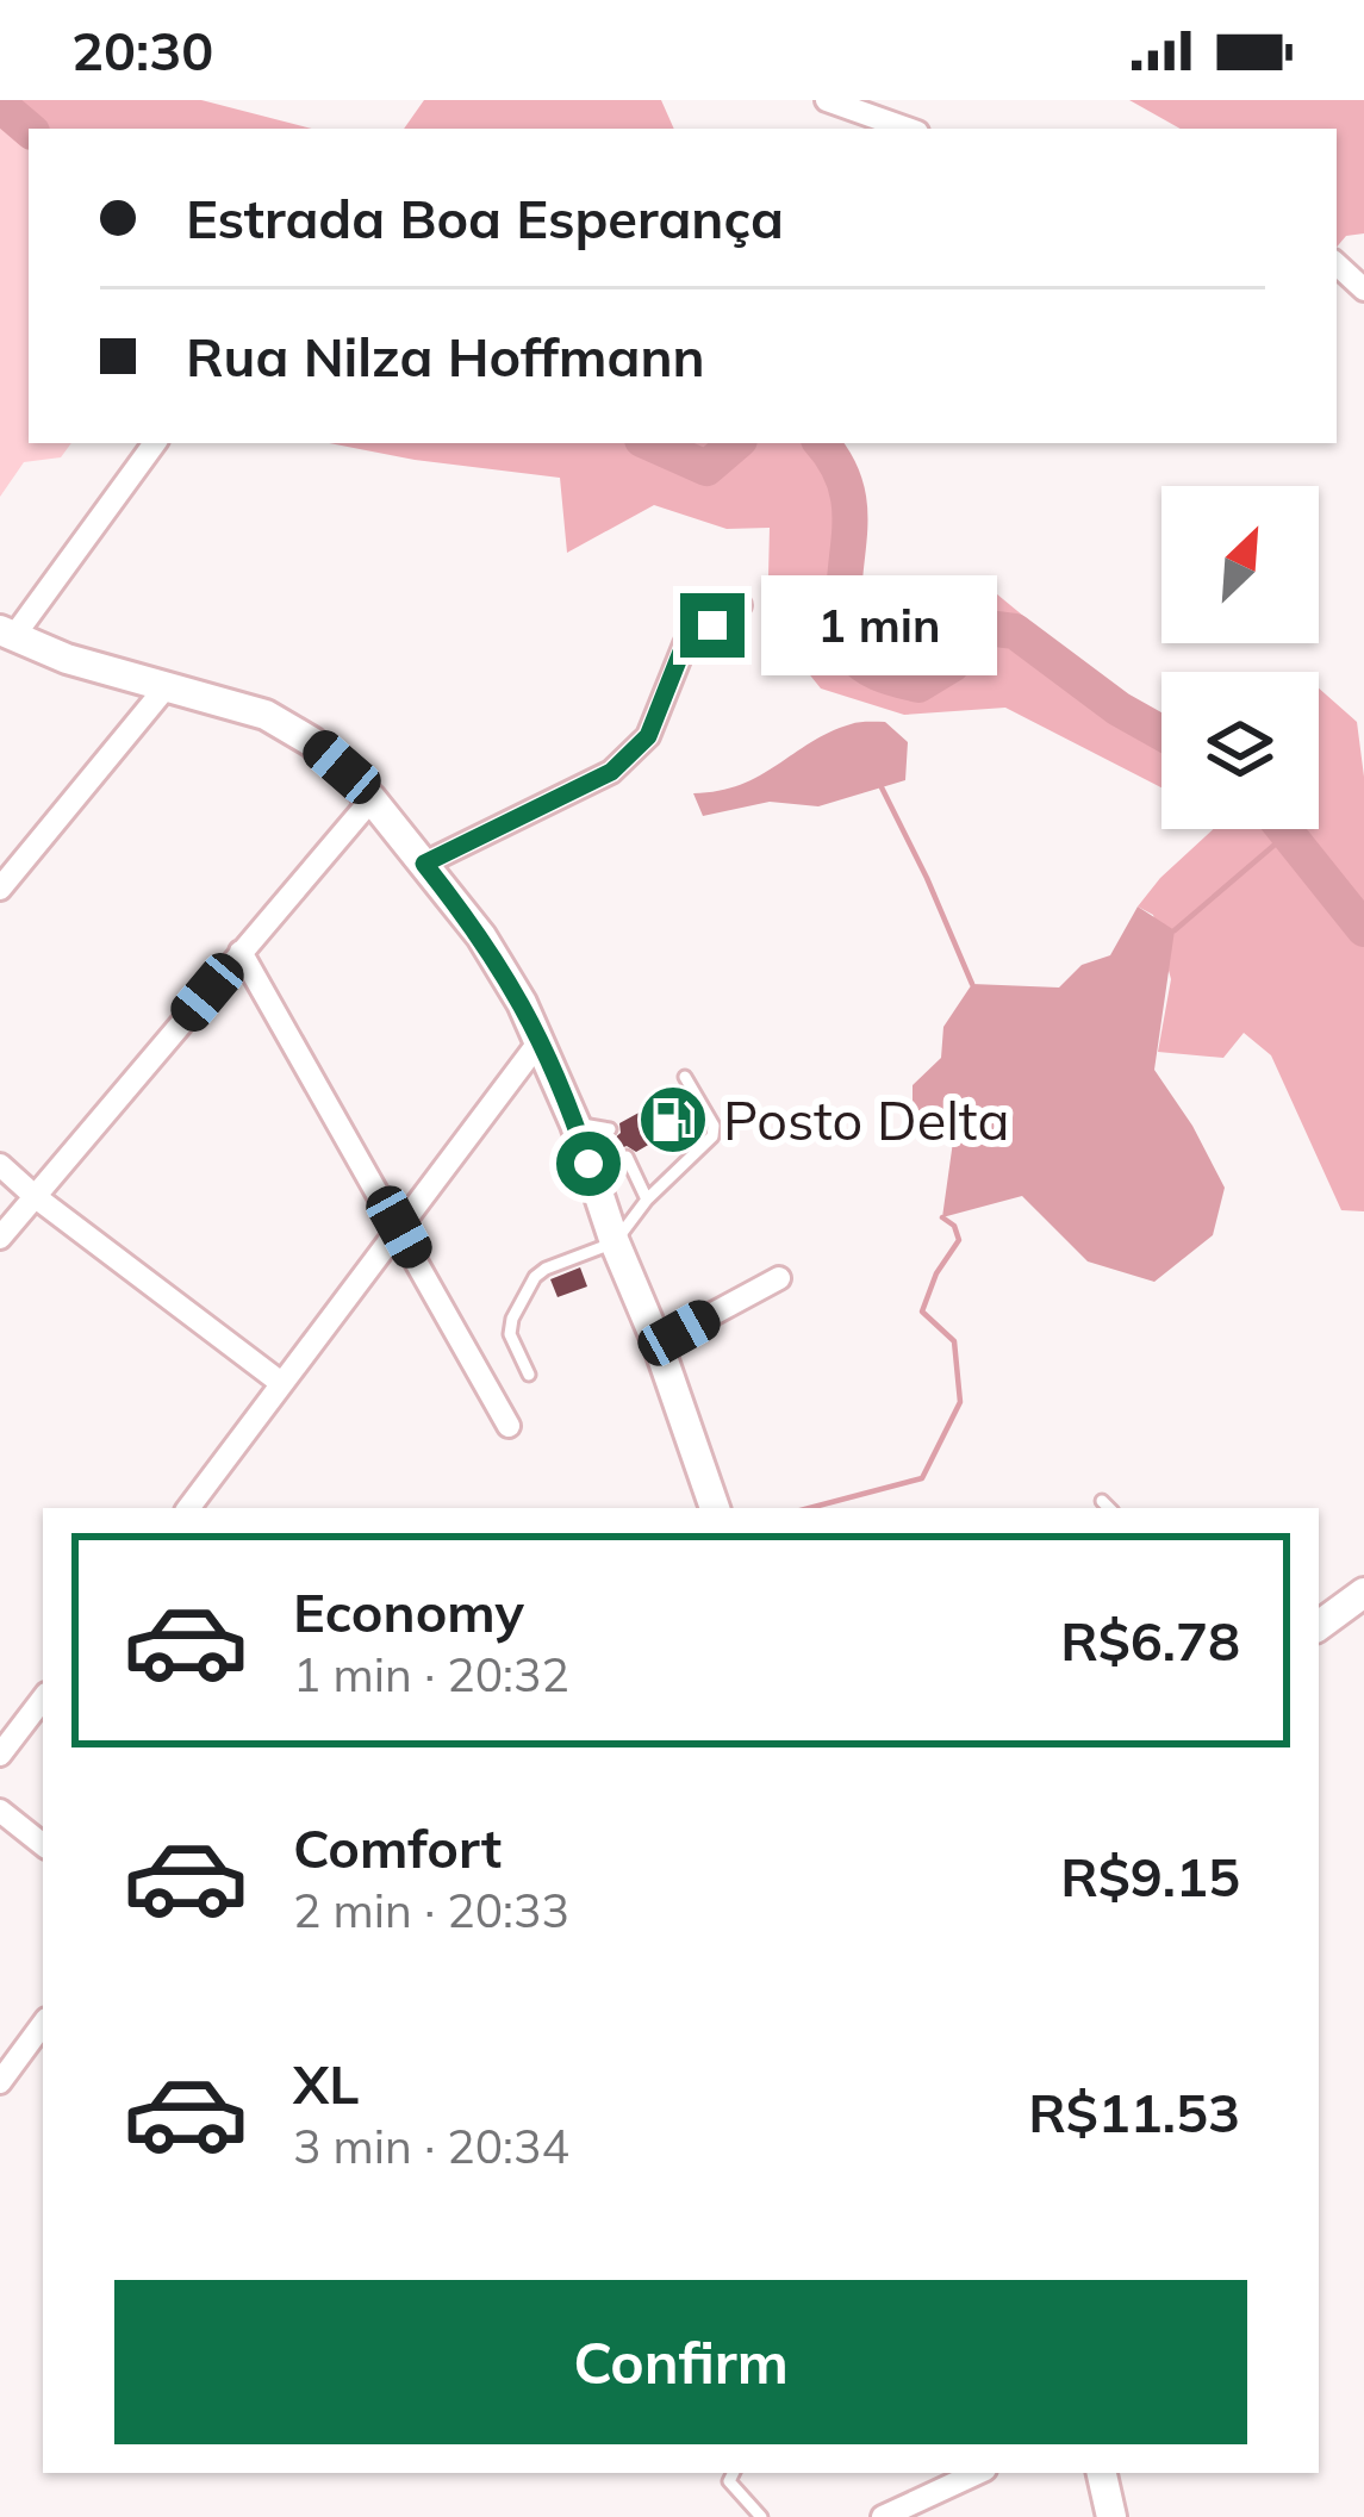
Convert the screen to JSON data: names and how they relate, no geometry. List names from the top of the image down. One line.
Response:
{"places":{"fuel station":["Posto Delta"]},"north":"top right","page":{"status":"20:30","banner":["Estrada Boa Esperança","Rua Nilza Hoffmann"],"bubble":"1 min","list":[{"name":"Economy","note":"1 min · 20:32","value":"R$6.78"},{"name":"Comfort","note":"2 min · 20:33","value":"R$9.15"},{"name":"XL","note":"3 min · 20:34","value":"R$11.53"}],"buttons":"Confirm"}}
